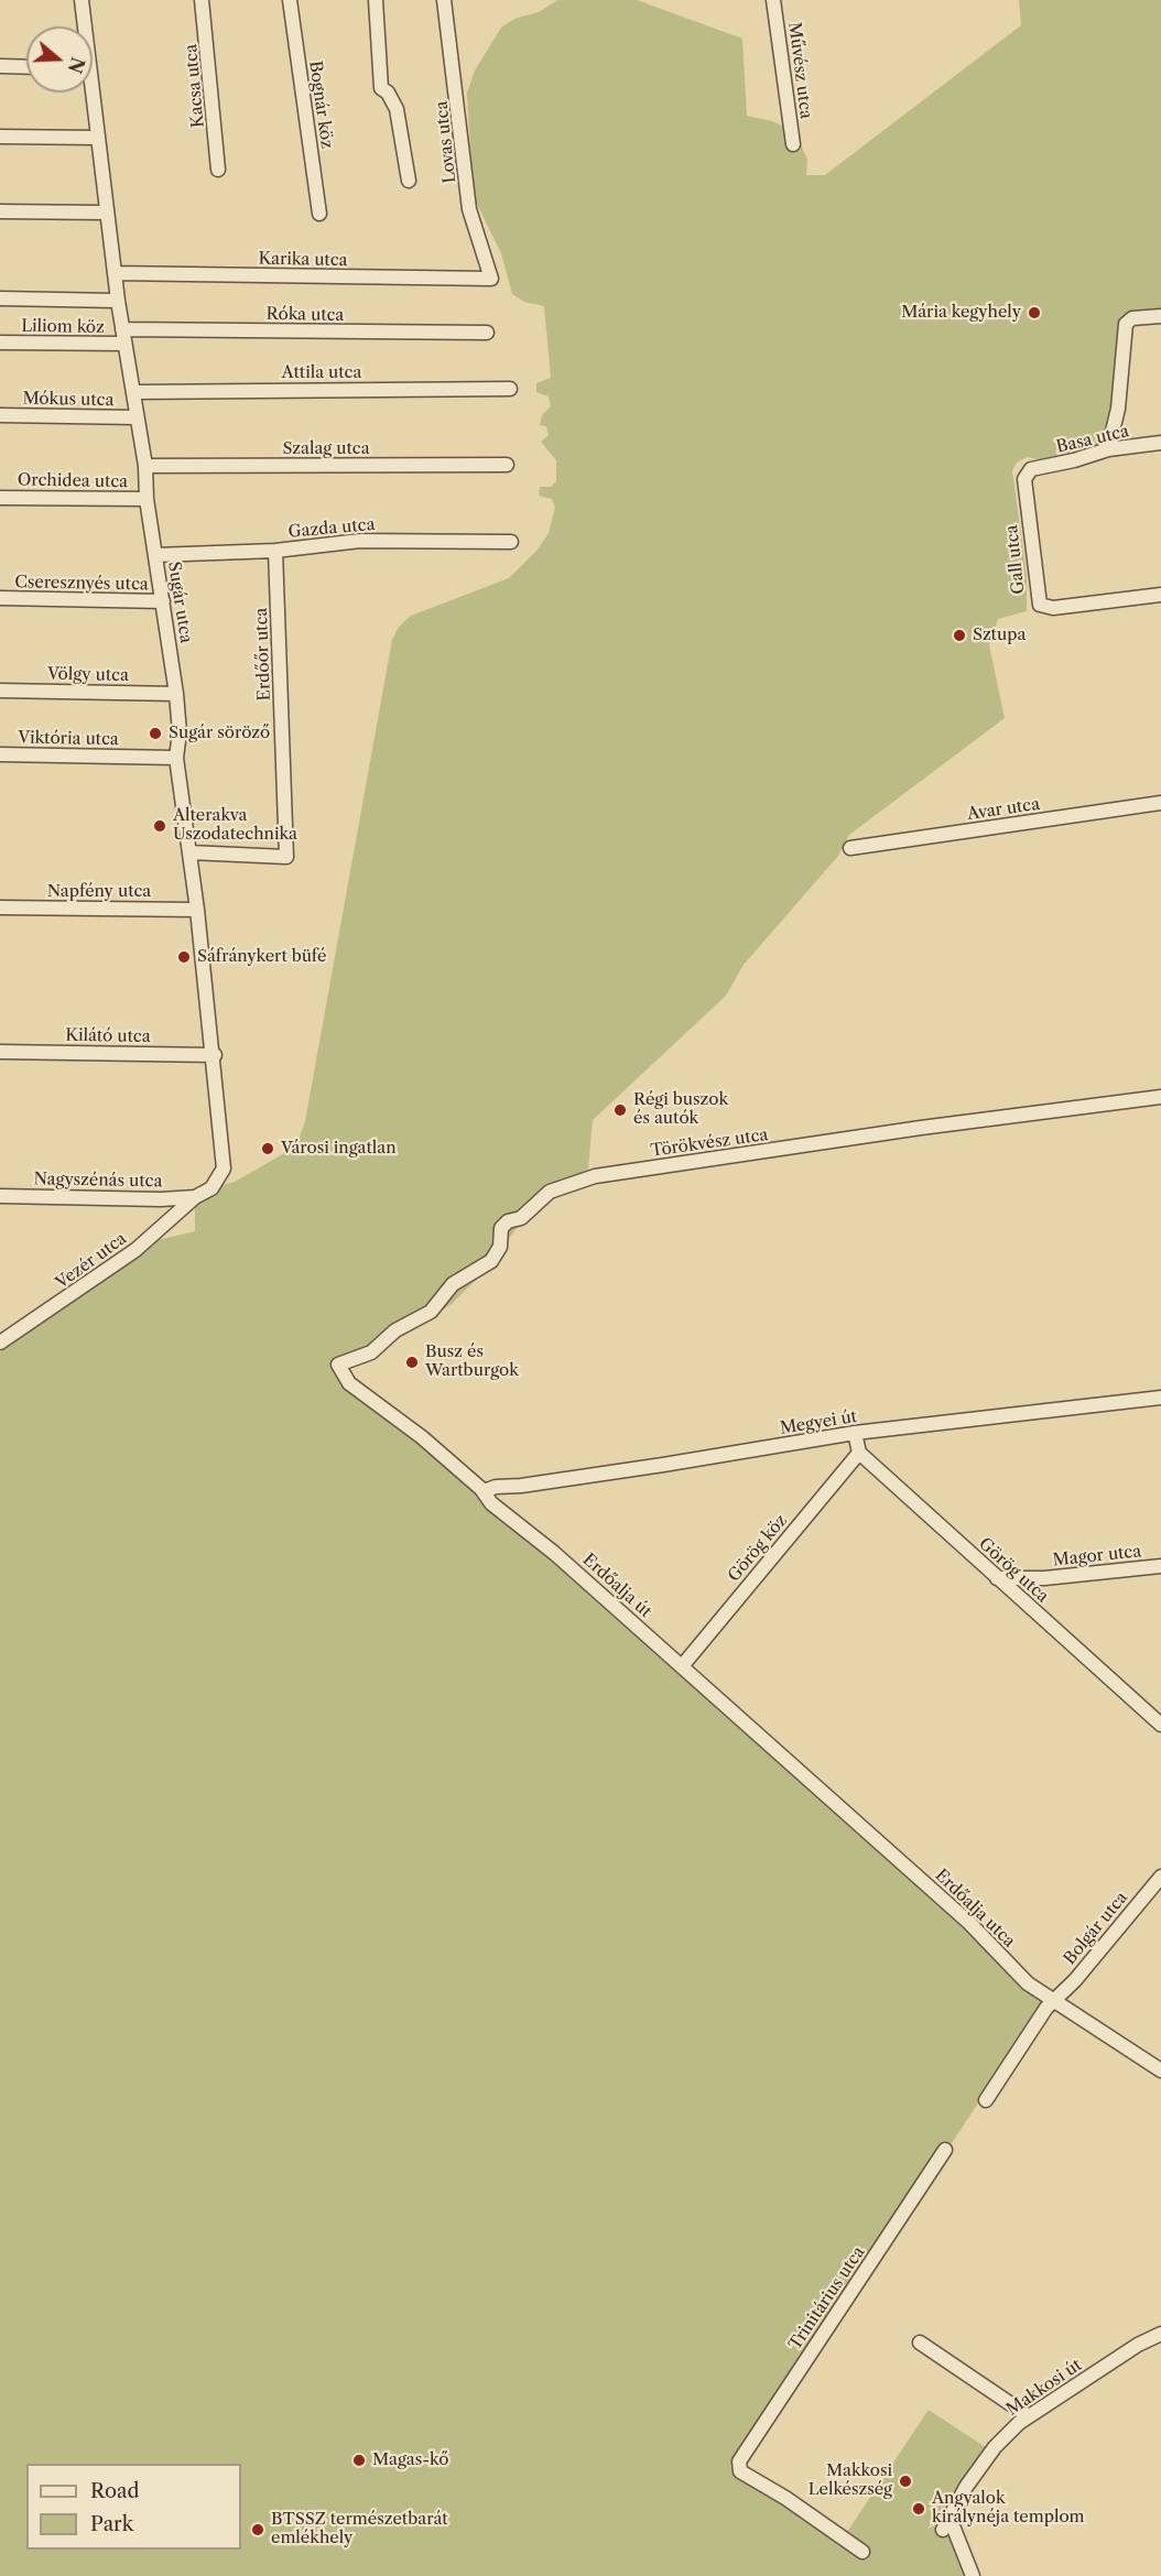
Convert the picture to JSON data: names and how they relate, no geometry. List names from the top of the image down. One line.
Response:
{"streets":{"street":["Művész utca","Kacsa utca","Bognár köz","Lovas utca","Karika utca","Róka utca","Liliom köz","Attila utca","Mókus utca","Basa utca","Szalag utca","Orchidea utca","Gazda utca","Gall utca","Cseresznyés utca","Sugár utca","Erdőőr utca","Völgy utca","Viktória utca","Avar utca","Napfény utca","Kilátó utca","Törökvész utca","Nagyszénás utca","Vezér utca","Megyei út","Görög köz","Magor utca","Görög utca","Erdőalja út","Erdőalja utca","Bolgár utca","Trinitárius utca","Makkosi út"]},"crossings":[["Lovas utca","Karika utca"],["Karika utca","Sugár utca"],["Róka utca","Sugár utca"],["Liliom köz","Sugár utca"],["Attila utca","Sugár utca"],["Mókus utca","Sugár utca"],["Basa utca","Gall utca"],["Szalag utca","Sugár utca"],["Orchidea utca","Sugár utca"],["Gazda utca","Sugár utca"],["Gazda utca","Erdőőr utca"],["Cseresznyés utca","Sugár utca"],["Sugár utca","Erdőőr utca"],["Sugár utca","Völgy utca"],["Sugár utca","Viktória utca"],["Sugár utca","Napfény utca"],["Sugár utca","Kilátó utca"],["Sugár utca","Nagyszénás utca"],["Sugár utca","Vezér utca"],["Törökvész utca","Erdőalja út"],["Nagyszénás utca","Vezér utca"],["Megyei út","Erdőalja út"],["Görög köz","Görög utca"],["Görög köz","Erdőalja út"],["Magor utca","Görög utca"],["Erdőalja út","Erdőalja utca"],["Erdőalja utca","Bolgár utca"]],"places":["Mária kegyhely","Sztupa","Sugár söröző","Alterakva Uszodatechnika","Sáfránykert büfé","Régi buszok és autók","Városi ingatlan","Busz és Wartburgok","Magas-kő","Makkosi Lelkészség","Angyalok királynéja templom","BTSSZ természetbarát emlékhely"],"legend":["Road","Park"],"north":"right"}
